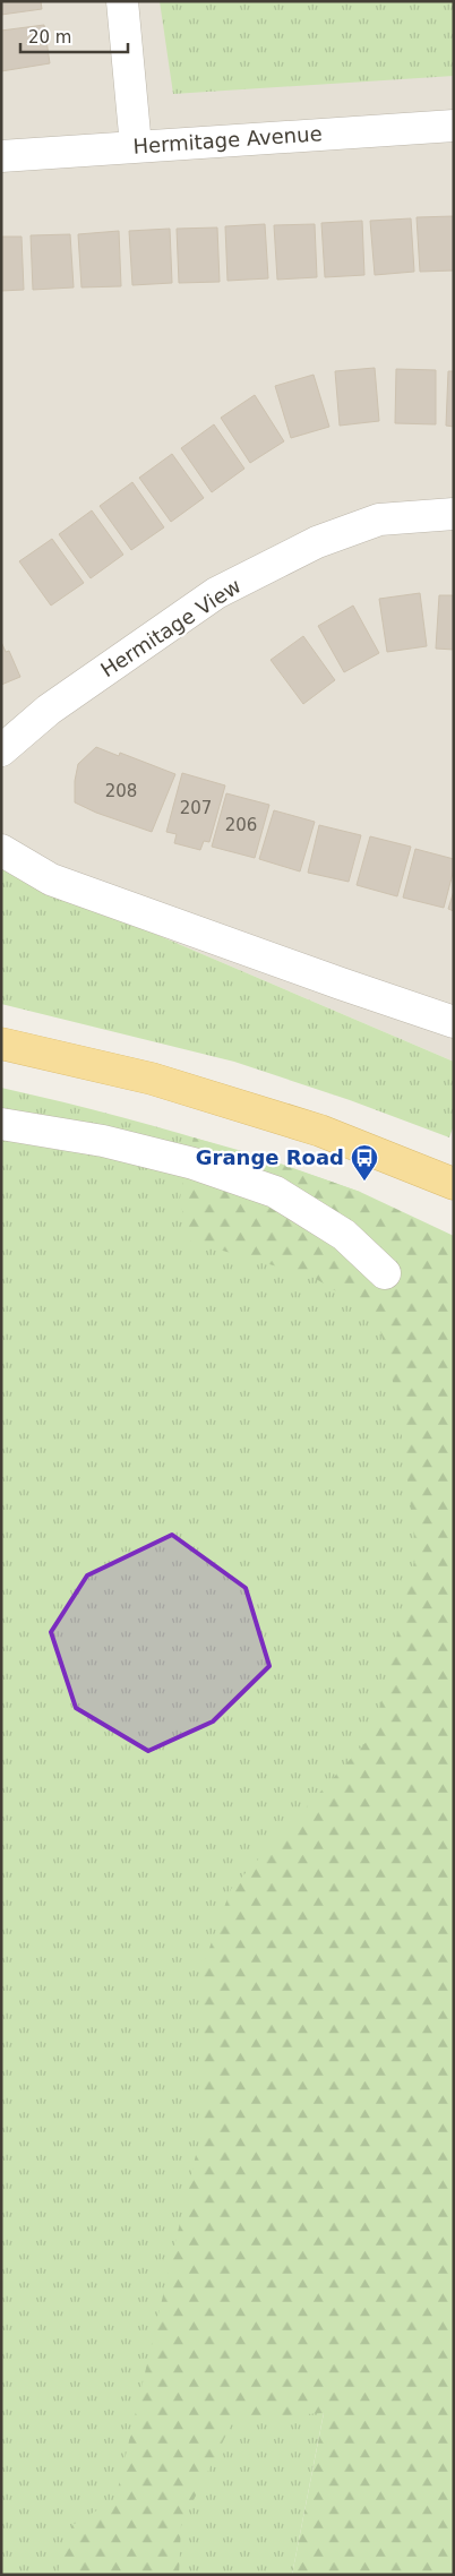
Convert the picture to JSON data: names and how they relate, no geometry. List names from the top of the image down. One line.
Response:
{"streets":{"street":["Hermitage Avenue","Hermitage View"]},"places":{"bus stop":["Grange Road"]},"house_numbers":["208","207","206"],"scale_bar":"20 m"}
